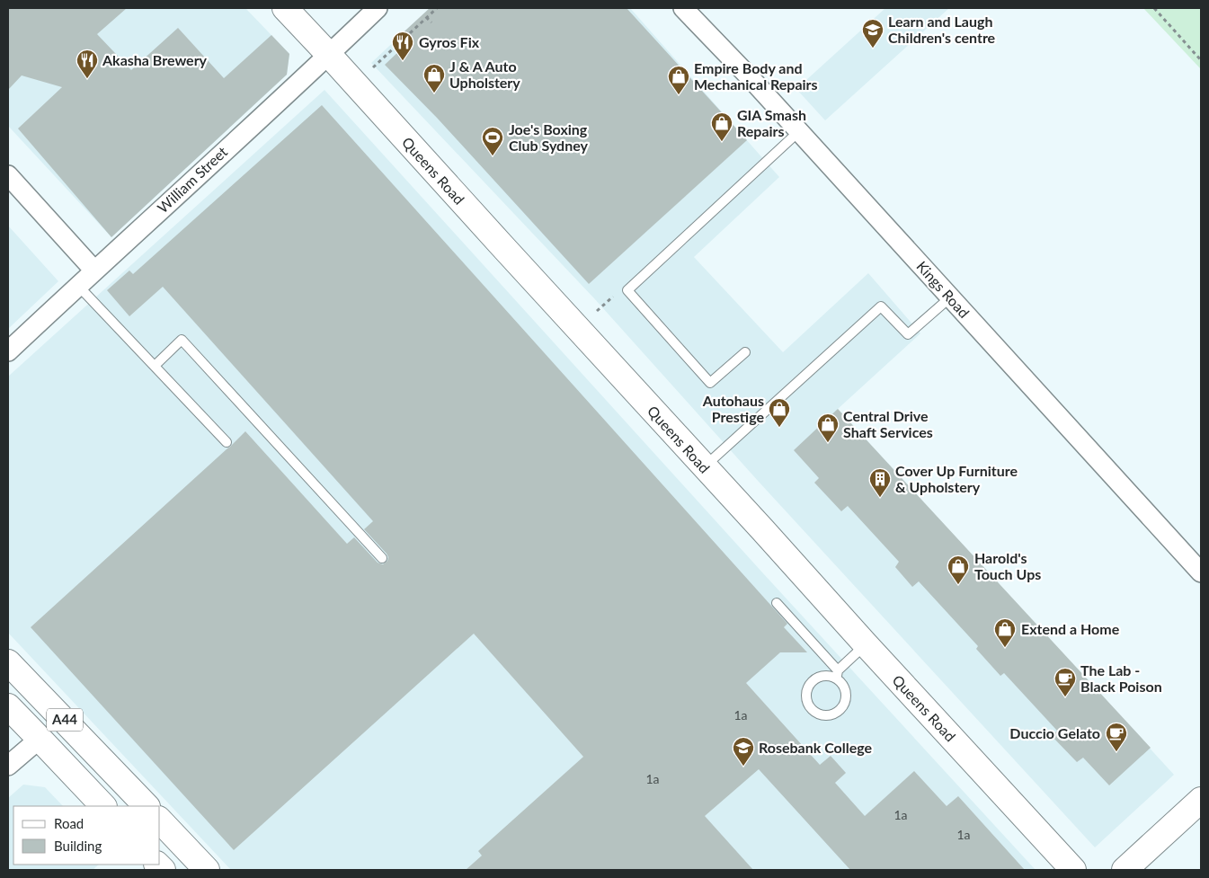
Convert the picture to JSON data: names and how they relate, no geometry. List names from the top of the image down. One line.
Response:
{"streets":{"main road":["Queens Road","A44"],"street":["William Street","Kings Road"]},"crossings":[["Queens Road","William Street"]],"places":{"school or university":["Learn and Laugh Children's centre","Rosebank College"],"restaurant":["Gyros Fix","Akasha Brewery"],"shop":["J & A Auto Upholstery","Empire Body and Mechanical Repairs","GIA Smash Repairs","Autohaus Prestige","Central Drive Shaft Services","Harold's Touch Ups","Extend a Home"],"sports":["Joe's Boxing Club Sydney"],"building":["Cover Up Furniture & Upholstery"],"cafe":["The Lab - Black Poison","Duccio Gelato"]},"house_numbers":["1a","1a","1a","1a"],"legend":["Road","Building"]}
